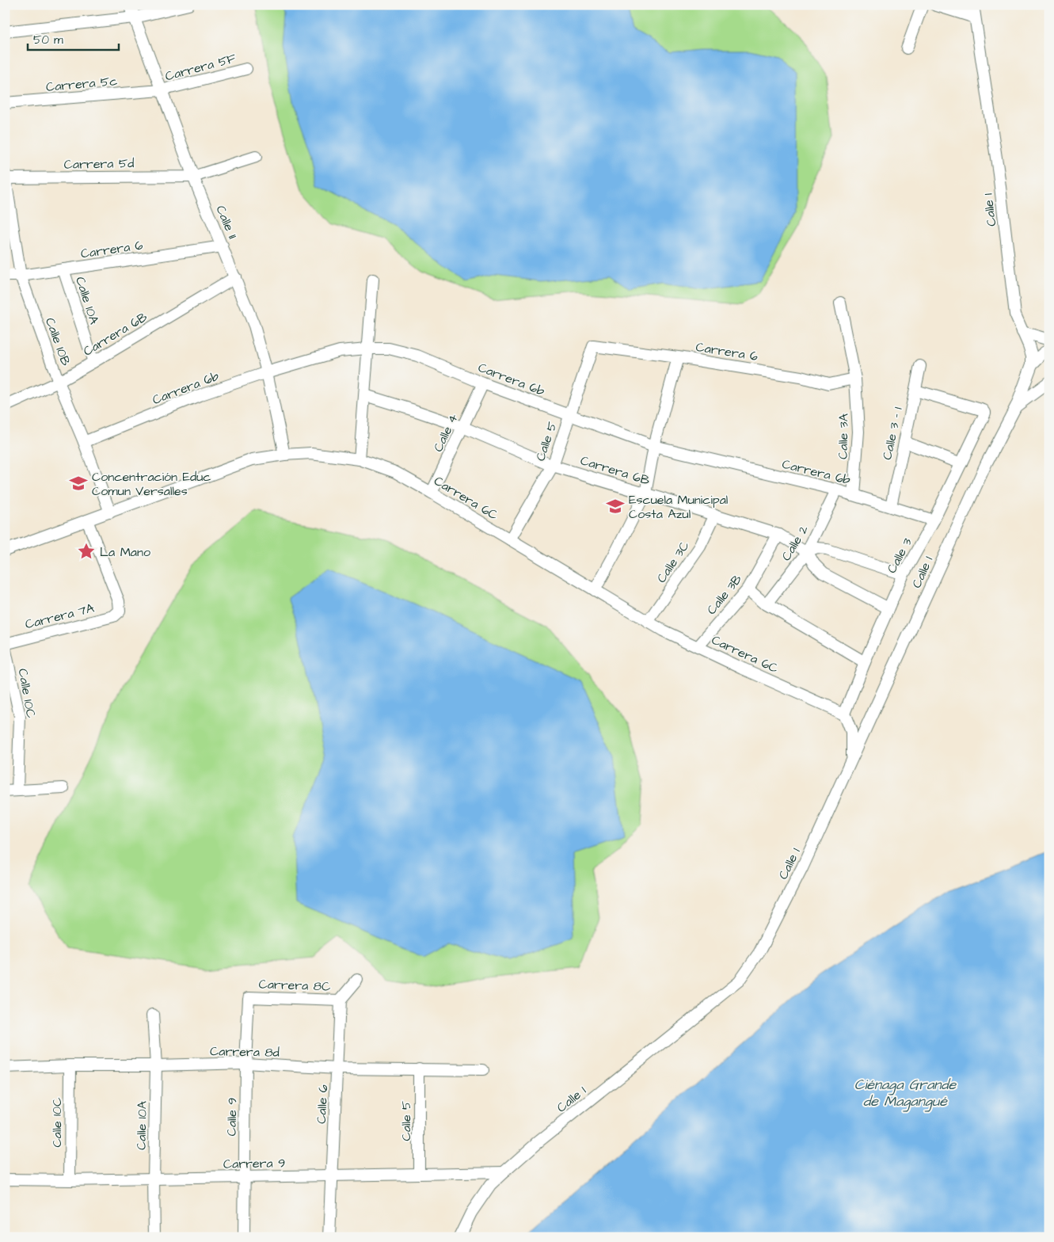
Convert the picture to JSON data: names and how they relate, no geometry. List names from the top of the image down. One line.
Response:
{"streets":{"street":["Carrera 5F","Carrera 5c","Carrera 5d","Calle 1","Calle 11","Carrera 6","Calle 10A","Carrera 6B","Calle 10B","Carrera 6b","Calle 4","Calle 3 - 1","Calle 3A","Calle 5","Carrera 6C","Calle 2","Calle 3","Calle 3C","Calle 3B","Carrera 7A","Calle 10C","Carrera 8C","Carrera 8d","Calle 6","Calle 9","Carrera 9"]},"crossings":[["Carrera 5F","Carrera 5c"],["Carrera 5F","Calle 11"],["Carrera 5c","Calle 11"],["Carrera 5d","Calle 11"],["Carrera 5d","Calle 10B"],["Calle 1","Carrera 9"],["Calle 11","Carrera 6"],["Calle 11","Carrera 6B"],["Calle 11","Carrera 6b"],["Calle 11","Carrera 6C"],["Carrera 6","Calle 10A"],["Carrera 6","Calle 10B"],["Carrera 6","Calle 3A"],["Carrera 6","Calle 5"],["Calle 10A","Carrera 6B"],["Calle 10A","Carrera 8d"],["Calle 10A","Carrera 9"],["Carrera 6B","Calle 10B"],["Carrera 6B","Calle 4"],["Carrera 6B","Calle 5"],["Carrera 6B","Calle 2"],["Carrera 6B","Calle 3"],["Carrera 6B","Calle 3C"],["Carrera 6B","Calle 3B"],["Calle 10B","Carrera 6b"],["Calle 10B","Carrera 6C"],["Carrera 6b","Calle 4"],["Carrera 6b","Calle 3 - 1"],["Carrera 6b","Calle 3A"],["Carrera 6b","Calle 5"],["Carrera 6b","Calle 2"],["Carrera 6b","Calle 3"],["Calle 4","Carrera 6C"],["Calle 3 - 1","Calle 3"],["Calle 5","Carrera 6C"],["Calle 5","Carrera 8d"],["Calle 5","Carrera 9"],["Carrera 6C","Calle 3"],["Carrera 6C","Calle 3C"],["Carrera 6C","Calle 3B"],["Carrera 6C","Carrera 7A"],["Calle 10C","Carrera 8d"],["Calle 10C","Carrera 9"],["Carrera 8C","Calle 6"],["Carrera 8C","Calle 9"],["Carrera 8d","Calle 6"],["Carrera 8d","Calle 9"],["Calle 6","Carrera 9"],["Calle 9","Carrera 9"]],"water":["Ciénaga Grande de Magangué"],"places":{"school or university":["Concentración Educ Comun Versalles","Escuela Municipal Costa Azul"],"place":["La Mano"]},"scale_bar":"50 m"}
